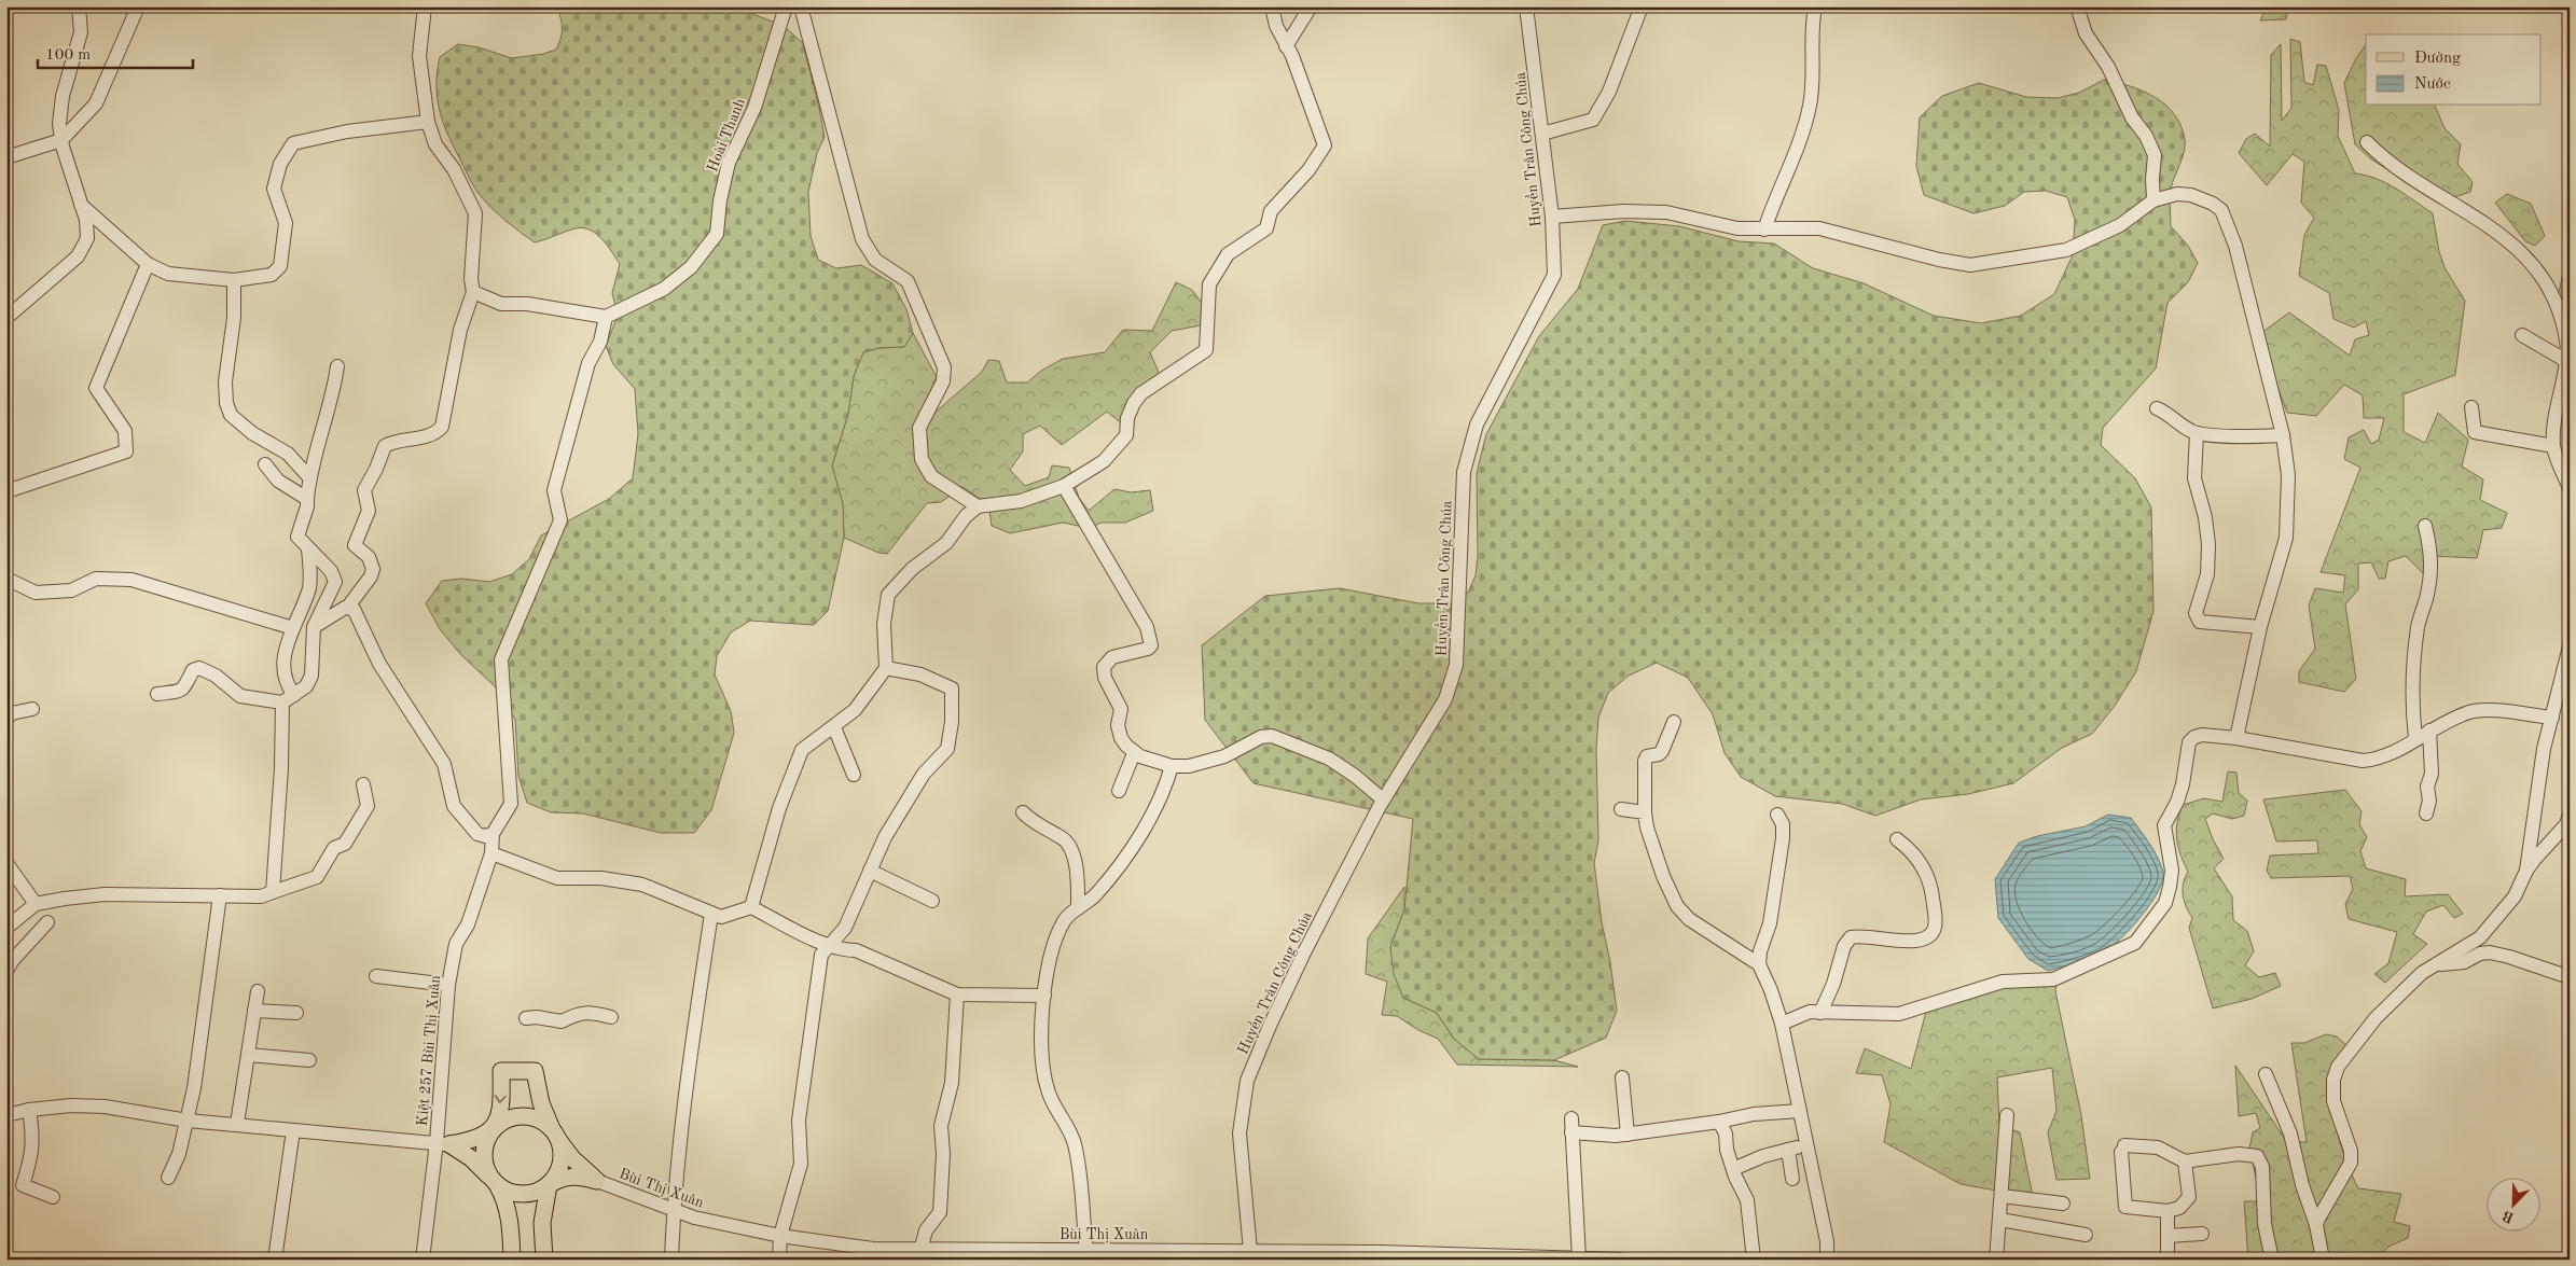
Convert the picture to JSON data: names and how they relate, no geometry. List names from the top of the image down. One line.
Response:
{"streets":{"street":["Hoài Thanh","Huyền Trân Công Chúa","Kiệt 257 Bùi Thị Xuân","Bùi Thị Xuân"]},"crossings":[["Hoài Thanh","Kiệt 257 Bùi Thị Xuân"],["Huyền Trân Công Chúa","Bùi Thị Xuân"]],"legend":["Đường","Nước"],"scale_bar":"100 m","north":"bottom left"}
